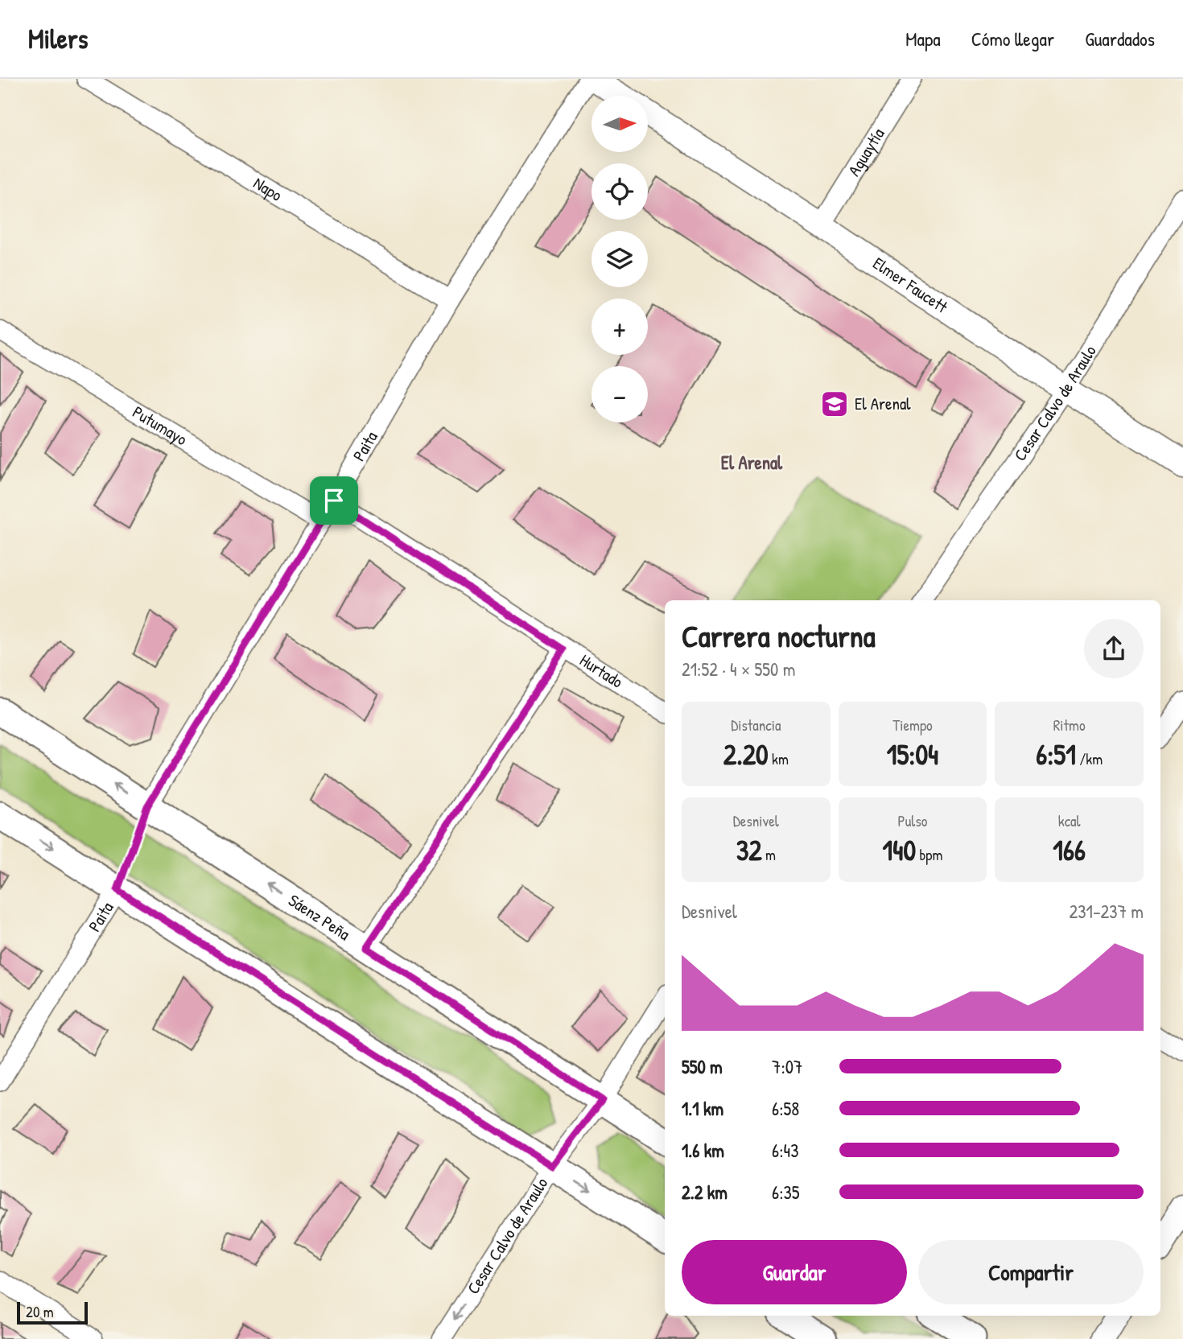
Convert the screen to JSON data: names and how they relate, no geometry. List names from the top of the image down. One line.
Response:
{"streets":{"main road":["Sáenz Peña"],"street":["Aguaytía","Napo","Elmer Faucett","Cesar Calvo de Araulo","Putumayo","Paita","Hurtado"]},"crossings":[["Aguaytía","Elmer Faucett"],["Napo","Paita"],["Elmer Faucett","Cesar Calvo de Araulo"],["Cesar Calvo de Araulo","Sáenz Peña"],["Putumayo","Paita"],["Paita","Hurtado"],["Paita","Sáenz Peña"]],"districts":["El Arenal"],"places":{"school or university":["El Arenal"]},"scale_bar":"20 m","north":"right","page":{"header":"Milers","nav":["Mapa","Cómo llegar","Guardados"],"map_buttons":["+","−"],"heading":["Carrera nocturna","21:52 · 4 × 550 m"],"stats":[["Distancia","2.20 km"],["Tiempo","15:04"],["Ritmo","6:51 /km"],["Desnivel","32 m"],["Pulso","140 bpm"],["kcal","166"]],"chart":["Desnivel","231–237 m"],"list":[{"name":"550 m","note":"7:07"},{"name":"1.1 km","note":"6:58"},{"name":"1.6 km","note":"6:43"},{"name":"2.2 km","note":"6:35"}],"buttons":["Guardar","Compartir"],"scale":"20 m"}}
